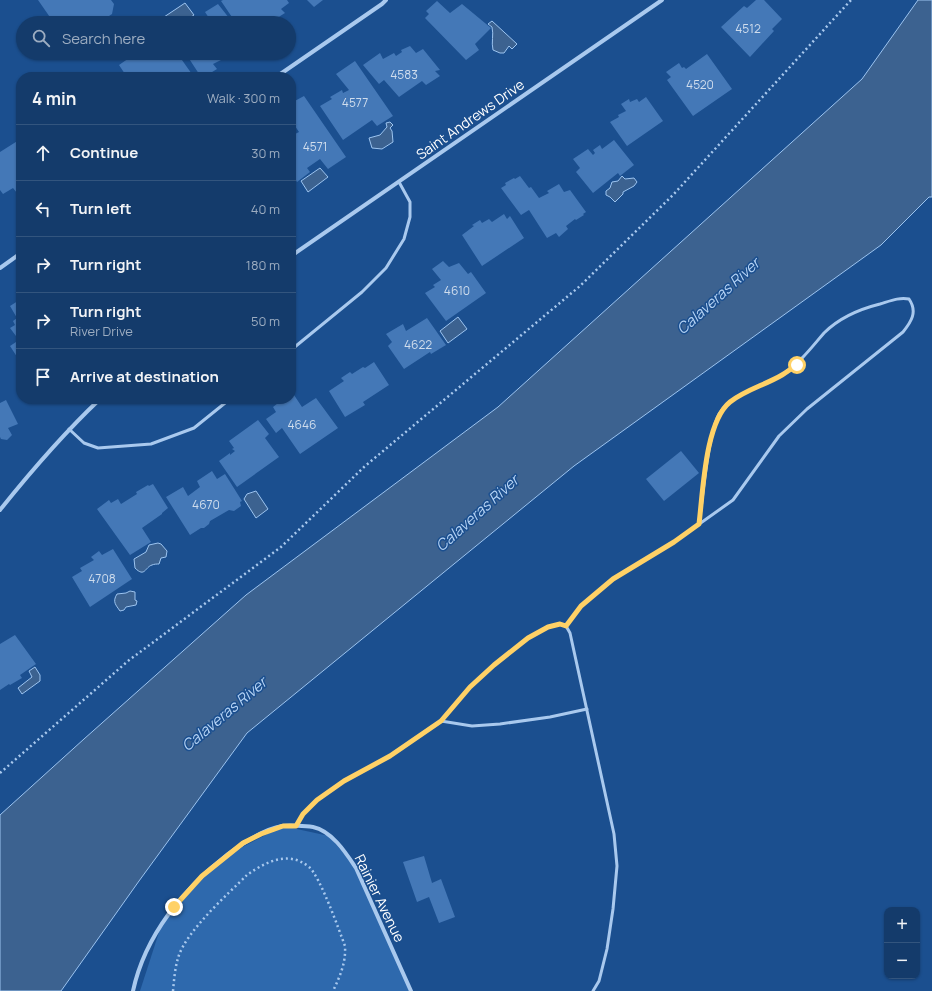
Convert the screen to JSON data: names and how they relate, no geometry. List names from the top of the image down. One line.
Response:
{"streets":{"street":["Saint Andrews Drive","Rainier Avenue"]},"water":["Calaveras River"],"house_numbers":["4512","4583","4520","4577","4571","4610","4622","4646","4670","4708"],"page":{"search":"Search here","heading":["4 min","Walk · 300 m"],"list":[["Continue","30 m"],["Turn left","40 m"],["Turn right","180 m"],["Turn right","River Drive","50 m"],"Arrive at destination"],"map_buttons":["+","−"]}}
